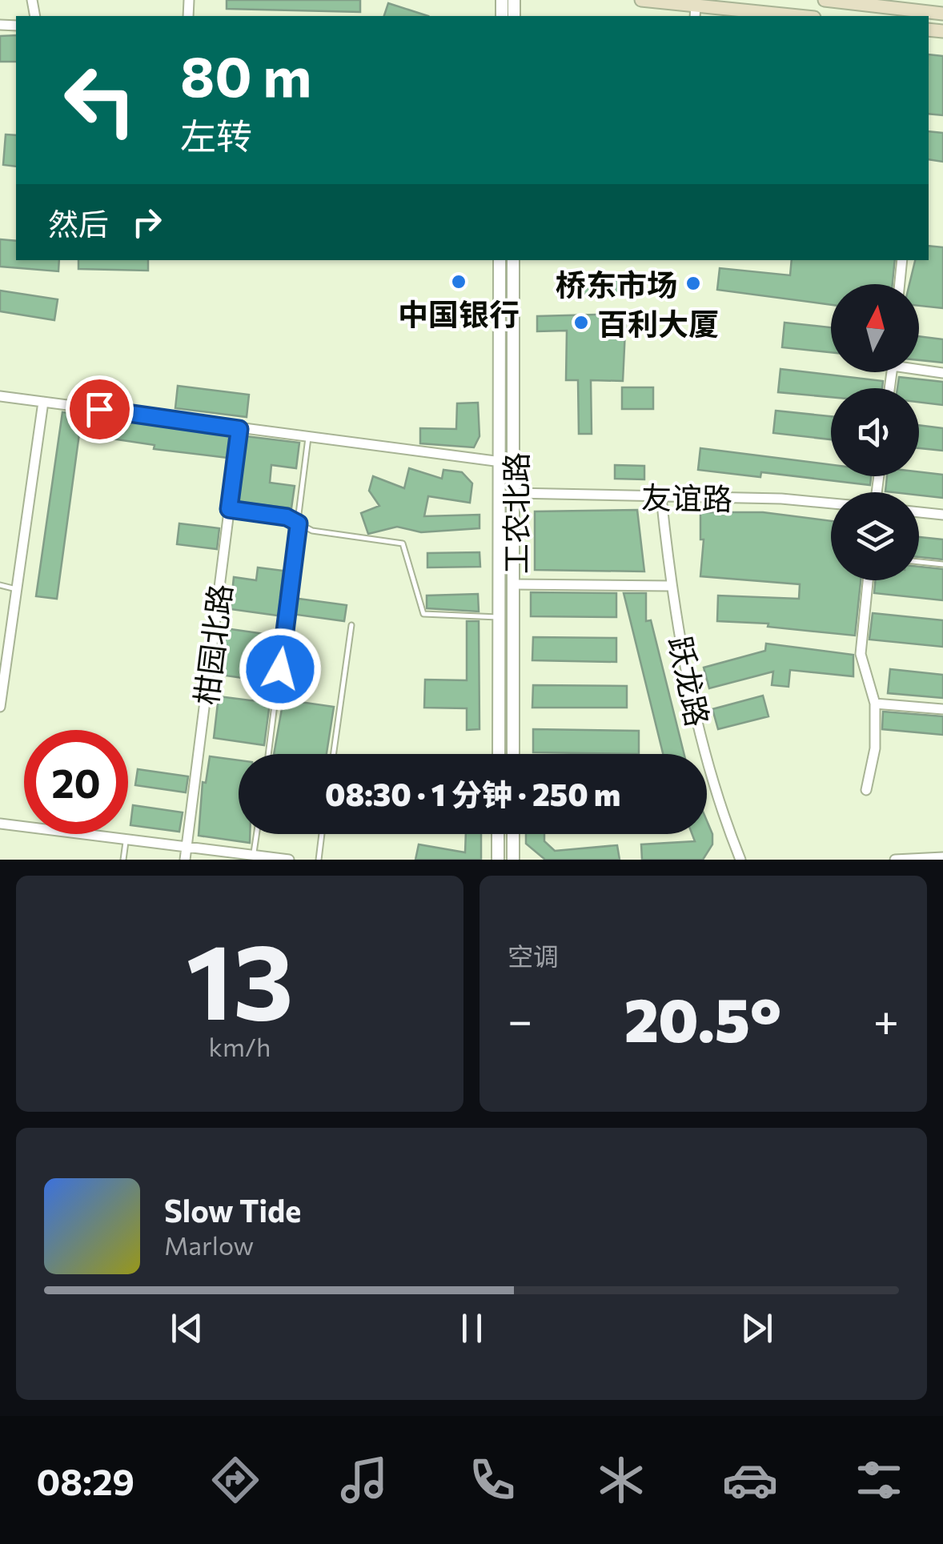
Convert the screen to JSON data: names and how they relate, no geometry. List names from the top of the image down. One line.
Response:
{"streets":{"street":["友谊路","工农北路","柑园北路","跃龙路"]},"crossings":[["友谊路","工农北路"],["友谊路","跃龙路"]],"places":["中国银行","桥东市场","百利大厦"],"north":"top","page":{"turn":["80 m","左转"],"then":"然后","limit":"20","trip":"08:30 · 1 分钟 · 250 m","tile":[["13","km/h"],"空调"],"heat":["−","20.5°","+"],"song":["Slow Tide","Marlow"],"tabs":"08:29"}}
